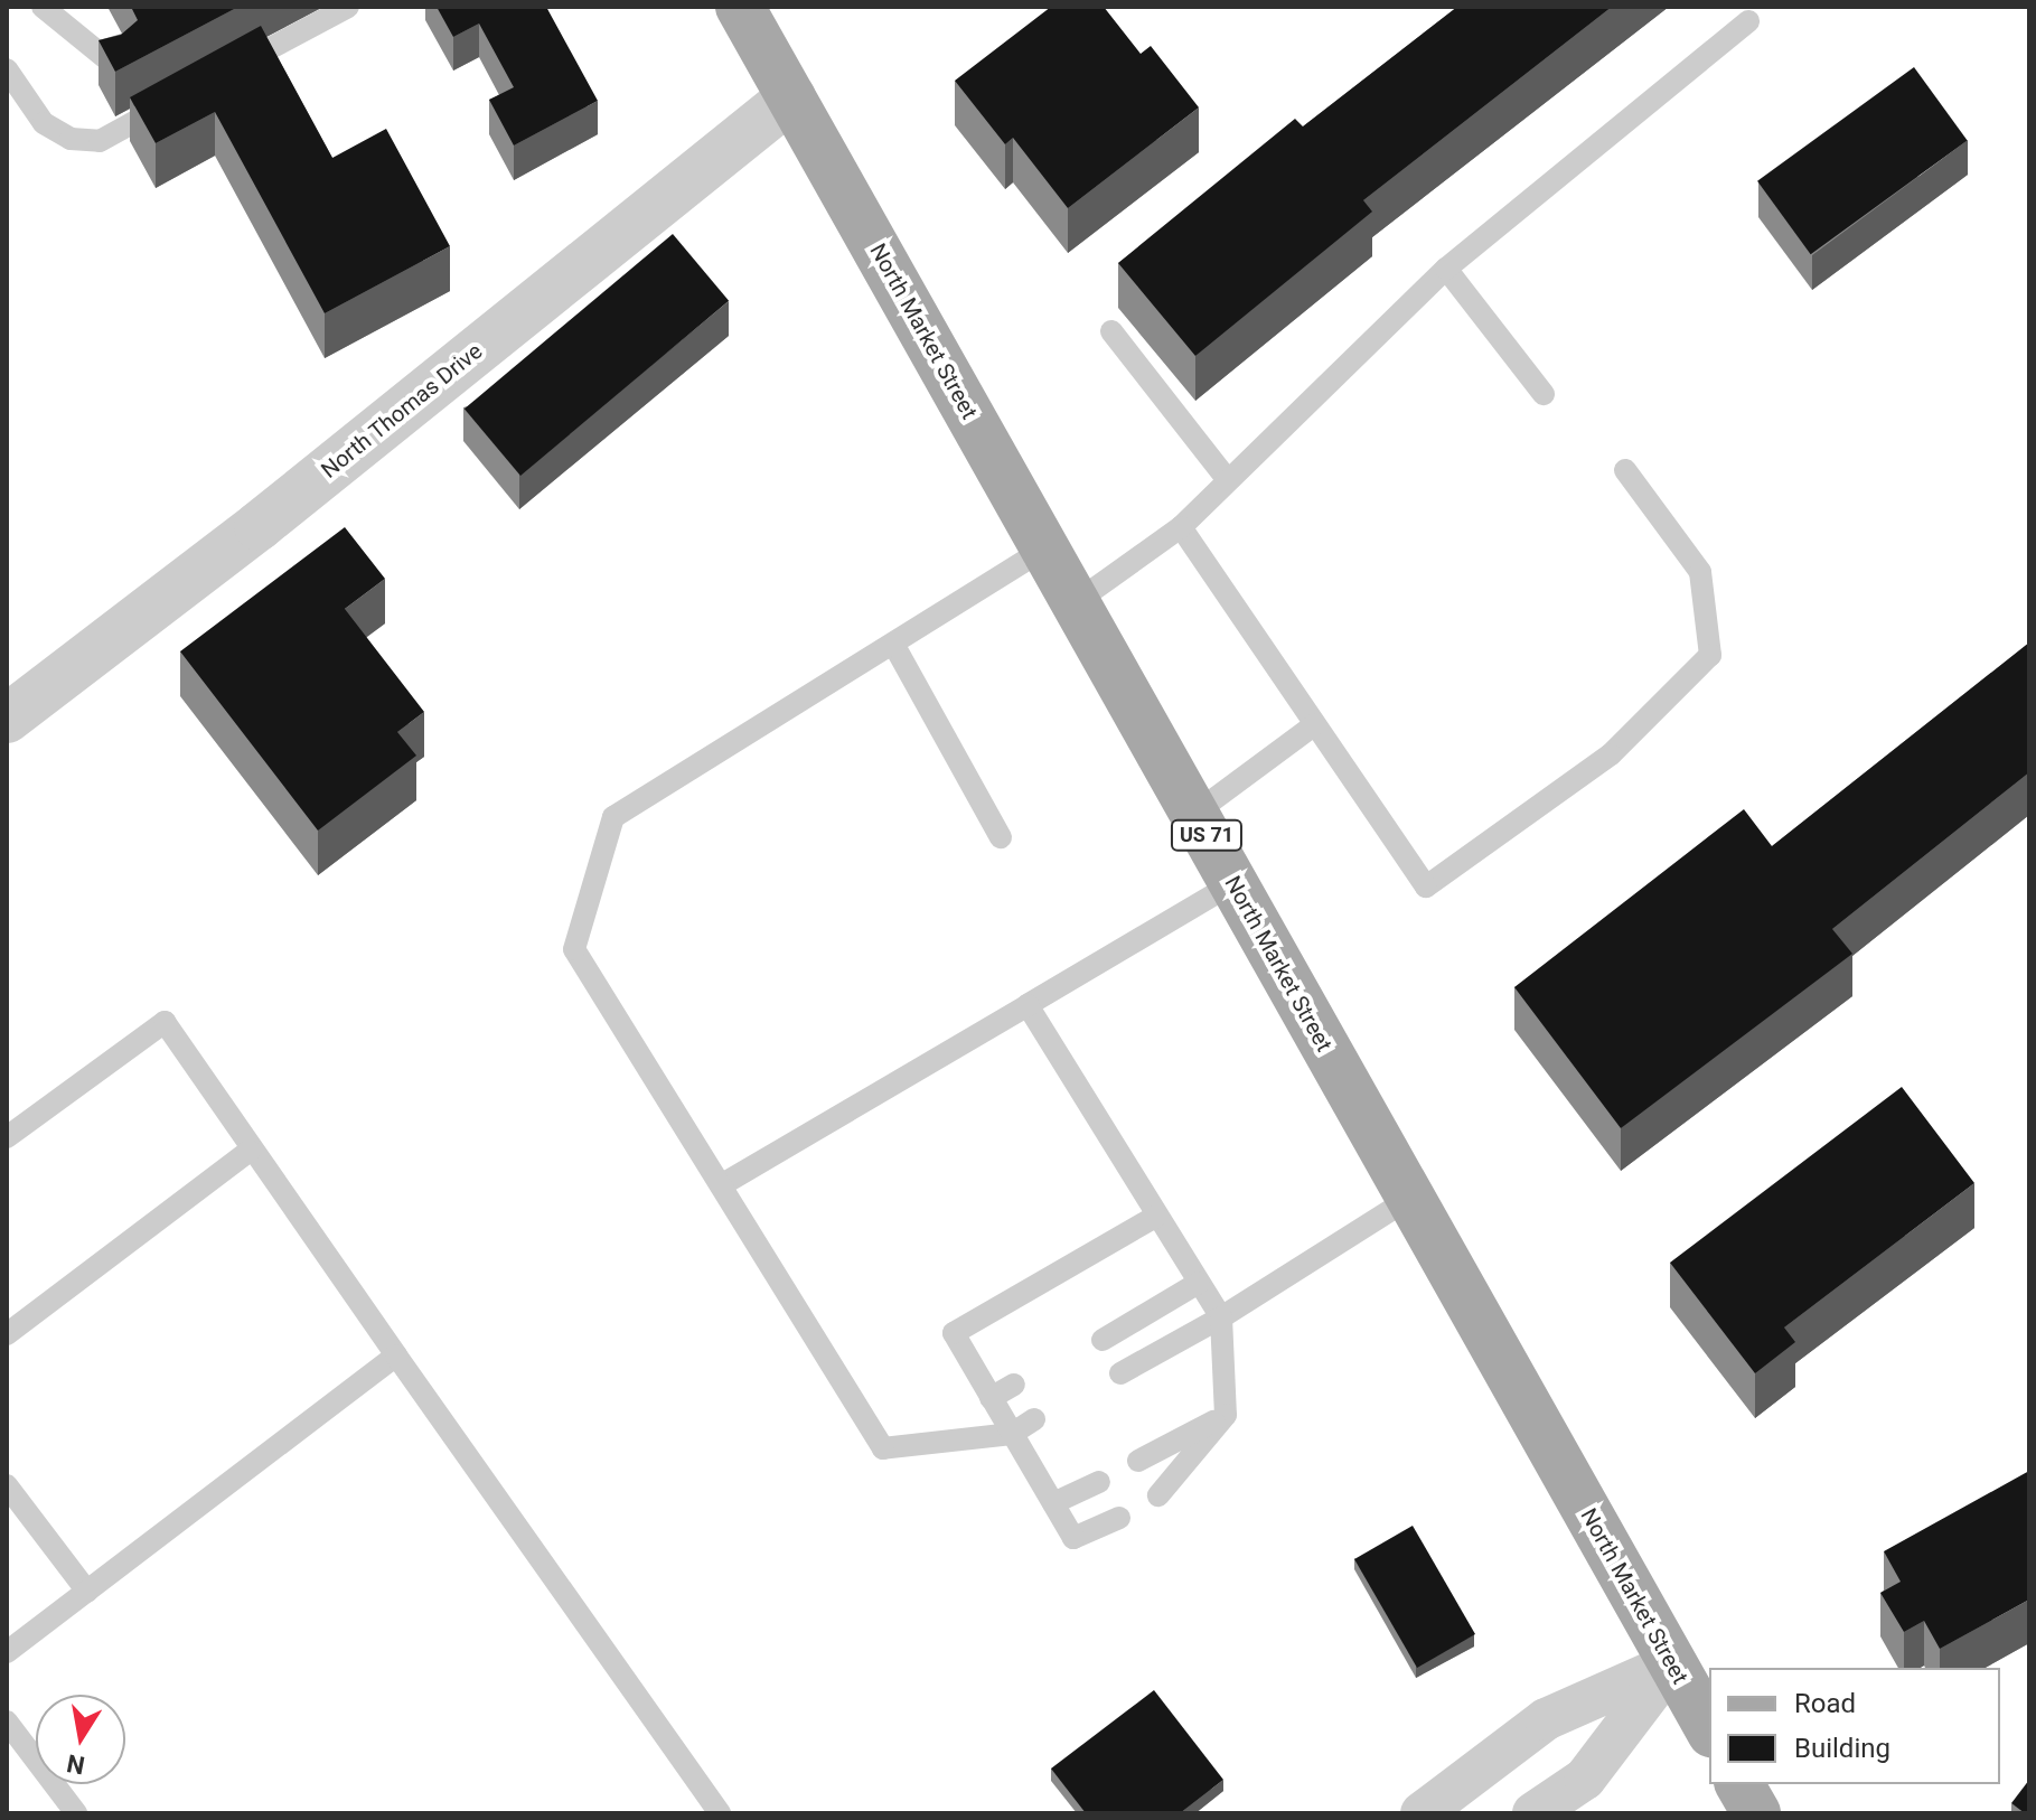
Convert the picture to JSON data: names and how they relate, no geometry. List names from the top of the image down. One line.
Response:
{"streets":{"main road":["North Market Street","US 71"],"street":["North Thomas Drive"]},"crossings":[["North Market Street","North Thomas Drive"]],"legend":["Road","Building"],"north":"bottom"}
